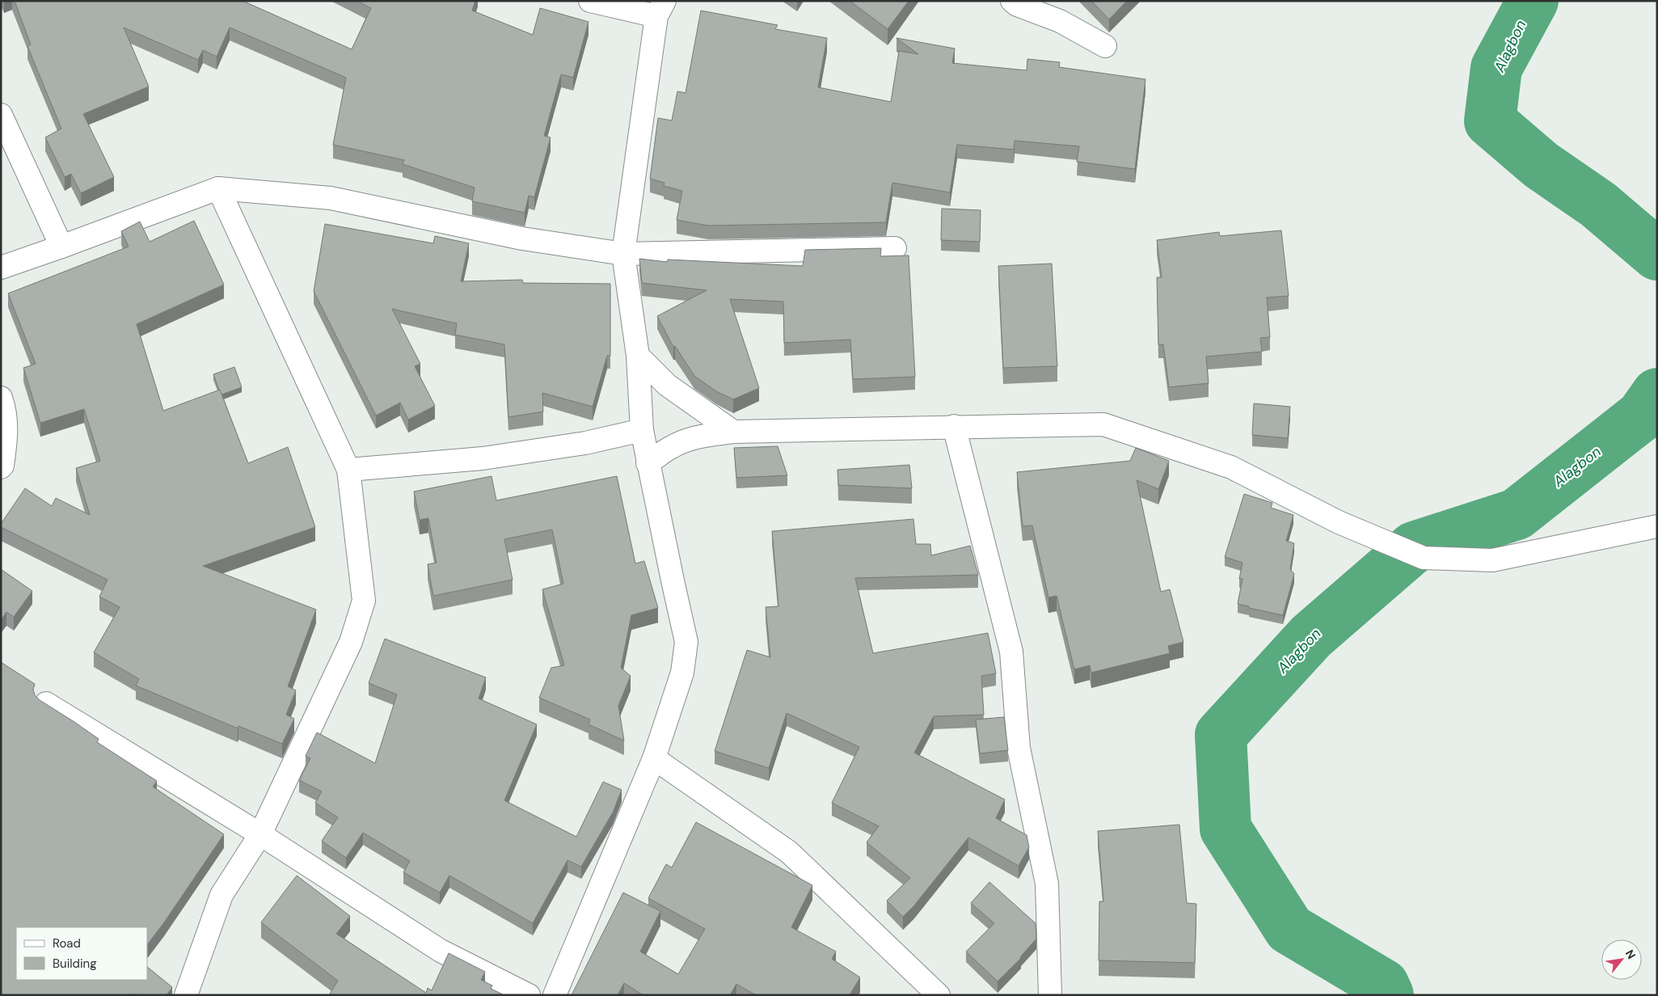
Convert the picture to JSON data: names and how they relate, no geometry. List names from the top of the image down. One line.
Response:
{"water":["Alagbon"],"legend":["Road","Building"],"north":"top right"}
